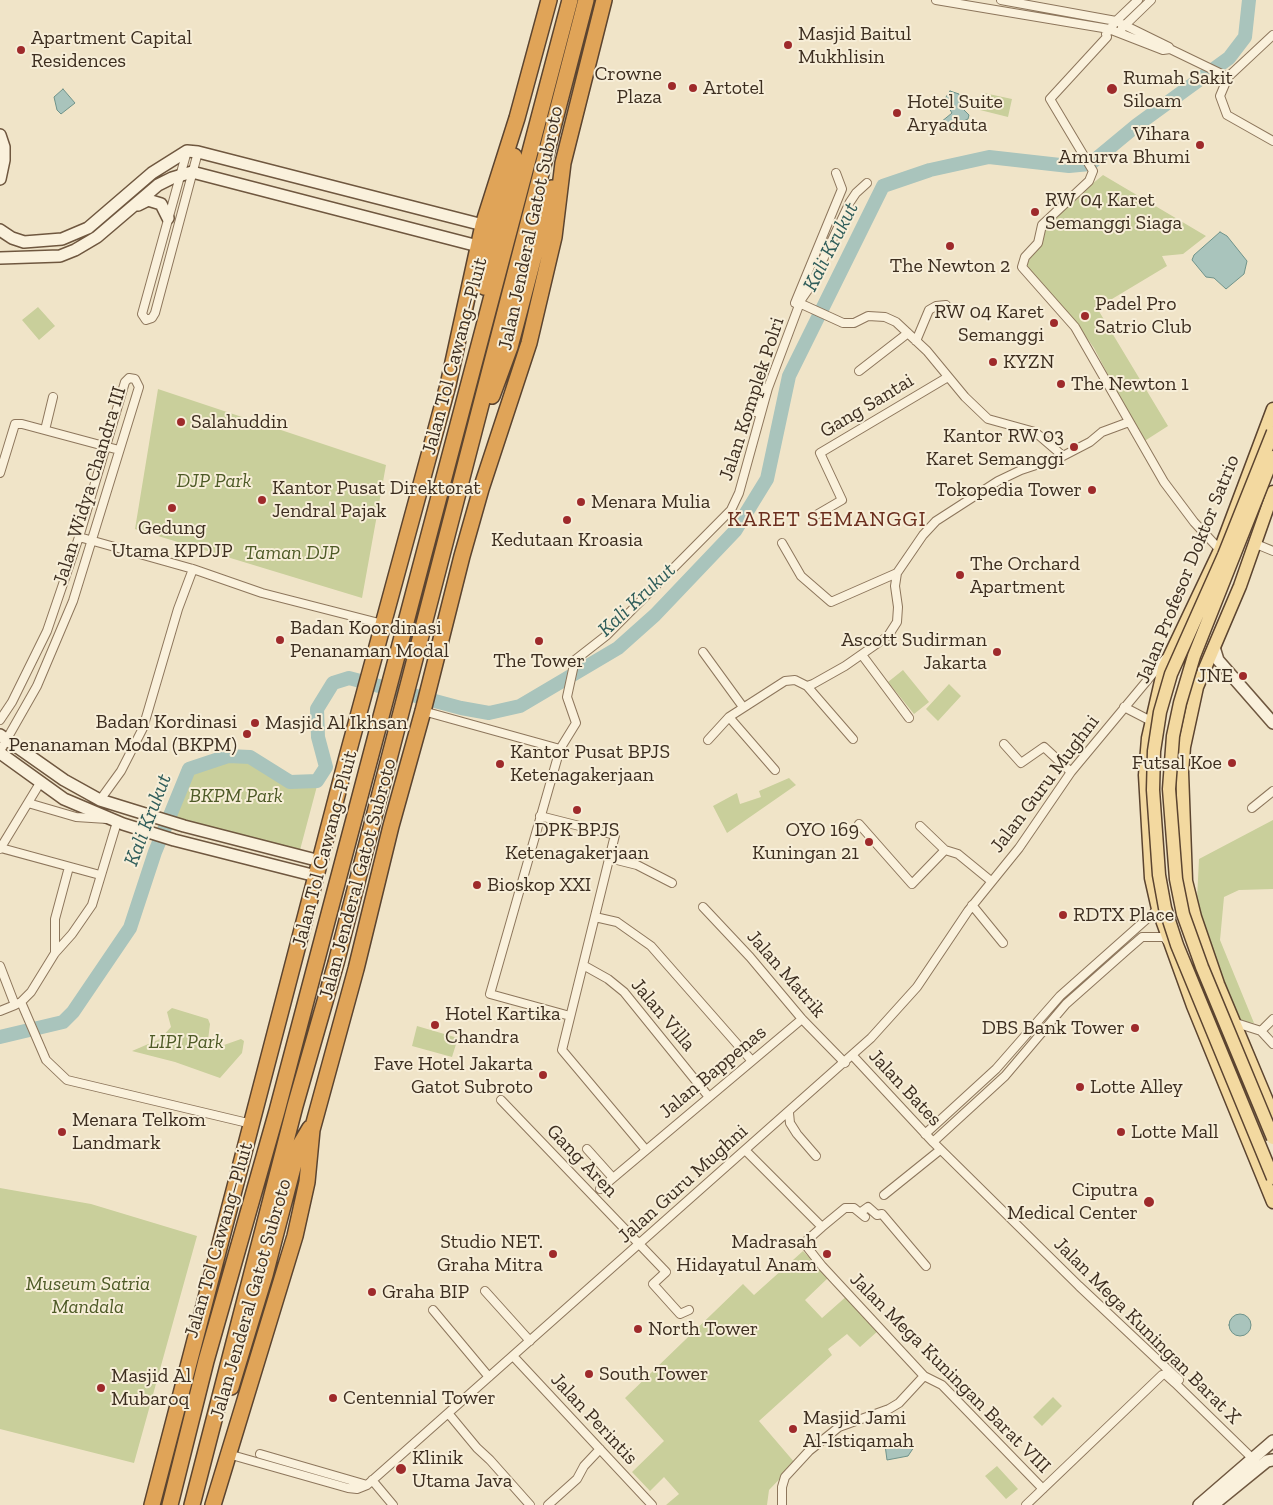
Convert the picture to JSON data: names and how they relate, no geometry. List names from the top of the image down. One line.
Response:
{"streets":{"highway":["Jalan Jenderal Gatot Subroto","Jalan Tol Cawang–Pluit"],"main road":["Jalan Profesor Doktor Satrio"],"street":["Jalan Komplek Polri","Gang Santai","Jalan Widya Chandra III","Jalan Guru Mughni","Jalan Matrik","Jalan Villa","Jalan Bappenas","Jalan Bates","Gang Aren","Jalan Mega Kuningan Barat X","Jalan Mega Kuningan Barat VIII","Jalan Perintis"]},"crossings":[["Jalan Profesor Doktor Satrio","Jalan Guru Mughni"],["Jalan Guru Mughni","Jalan Matrik"],["Jalan Guru Mughni","Jalan Bates"],["Jalan Guru Mughni","Gang Aren"],["Jalan Guru Mughni","Jalan Perintis"],["Jalan Matrik","Jalan Bappenas"],["Jalan Villa","Jalan Bappenas"],["Jalan Bates","Jalan Mega Kuningan Barat X"]],"districts":["KARET SEMANGGI"],"water":["Kali Krukut"],"parks":["DJP Park","Taman DJP","BKPM Park","LIPI Park","Museum Satria Mandala"],"places":["Masjid Baitul Mukhlisin","Apartment Capital Residences","Crowne Plaza","Artotel","Rumah Sakit Siloam","Hotel Suite Aryaduta","Vihara Amurva Bhumi","RW 04 Karet Semanggi Siaga","The Newton 2","Padel Pro Satrio Club","RW 04 Karet Semanggi","KYZN","The Newton 1","Salahuddin","Kantor RW 03 Karet Semanggi","Tokopedia Tower","Kantor Pusat Direktorat Jendral Pajak","Menara Mulia","Gedung Utama KPDJP","Kedutaan Kroasia","The Orchard Apartment","Badan Koordinasi Penanaman Modal","The Tower","Ascott Sudirman Jakarta","JNE","Masjid Al Ikhsan","Badan Kordinasi Penanaman Modal (BKPM)","Futsal Koe","Kantor Pusat BPJS Ketenagakerjaan","DPK BPJS Ketenagakerjaan","OYO 169 Kuningan 21","Bioskop XXI","RDTX Place","Hotel Kartika Chandra","DBS Bank Tower","Fave Hotel Jakarta Gatot Subroto","Lotte Alley","Menara Telkom Landmark","Lotte Mall","Ciputra Medical Center","Studio NET. Graha Mitra","Madrasah Hidayatul Anam","Graha BIP","North Tower","South Tower","Masjid Al Mubaroq","Centennial Tower","Masjid Jami Al-Istiqamah","Klinik Utama Java"]}
